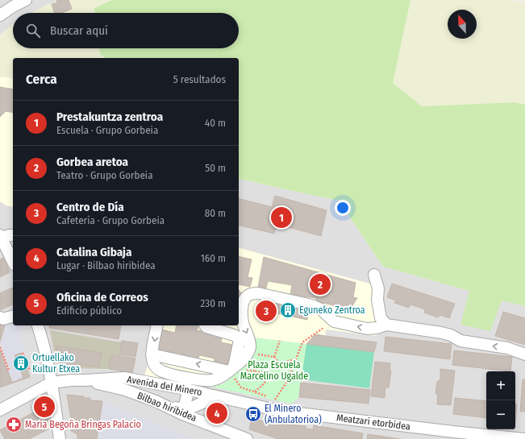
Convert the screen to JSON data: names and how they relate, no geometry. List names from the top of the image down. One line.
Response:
{"streets":{"street":["Avenida del Minero","Bilbao hiribidea","Meatzari etorbidea"]},"crossings":[["Avenida del Minero","Bilbao hiribidea"],["Avenida del Minero","Meatzari etorbidea"]],"parks":["Plaza Escuela Marcelino Ugalde"],"places":{"building":["Eguneko Zentroa","Ortuellako Kultur Etxea"],"bus stop":["El Minero (Anbulatorioa)"],"pharmacy":["María Begoña Bringas Palacio"]},"north":"top","page":{"search":"Buscar aquí","heading":["Cerca","5 resultados"],"list":[{"mark":"1","name":"Prestakuntza zentroa","note":"Escuela · Grupo Gorbeia","value":"40 m"},{"mark":"2","name":"Gorbea aretoa","note":"Teatro · Grupo Gorbeia","value":"50 m"},{"mark":"3","name":"Centro de Día","note":"Cafetería · Grupo Gorbeia","value":"80 m"},{"mark":"4","name":"Catalina Gibaja","note":"Lugar · Bilbao hiribidea","value":"160 m"},{"mark":"5","name":"Oficina de Correos","note":"Edificio público","value":"230 m"}],"pins":["1","2","3","5","4"],"map_buttons":["+","−"]}}
